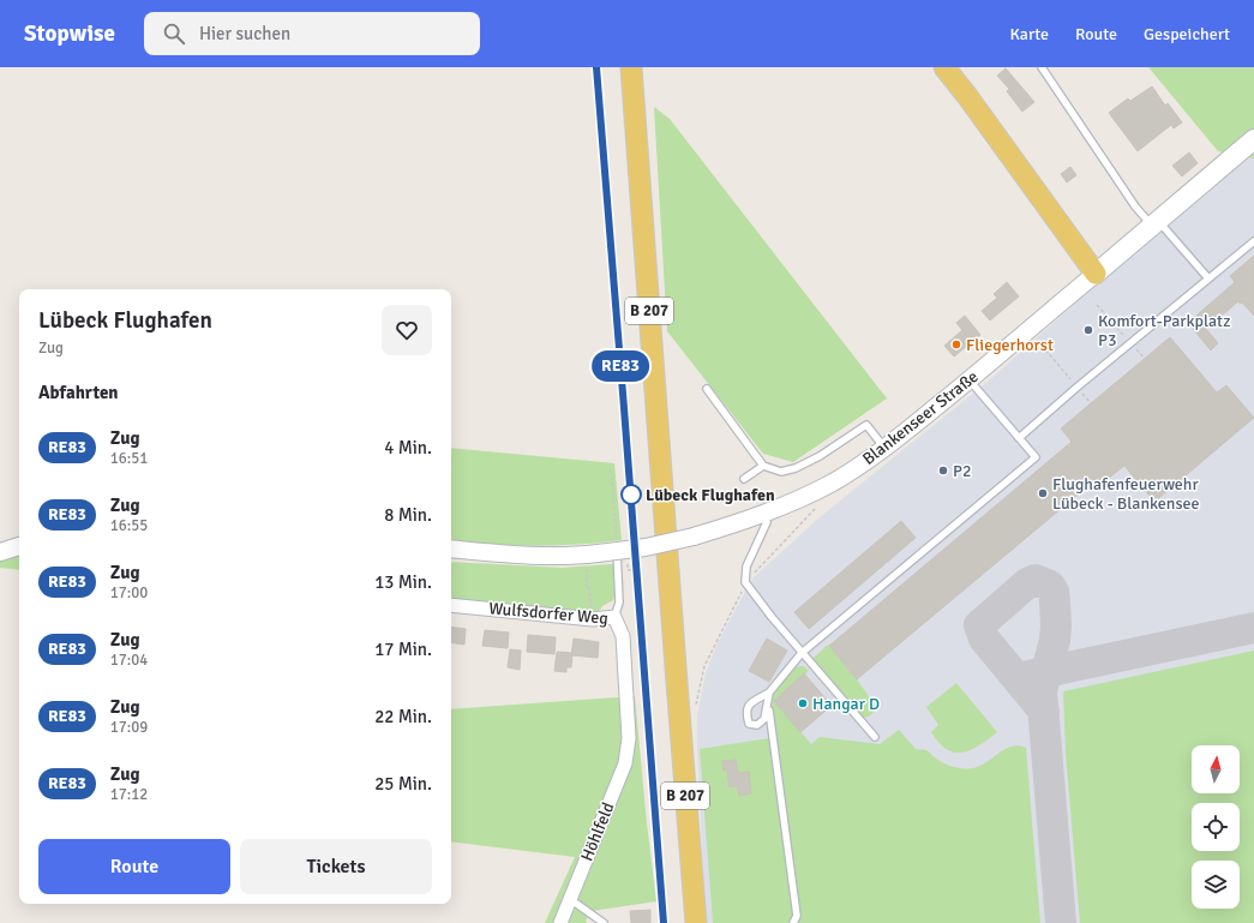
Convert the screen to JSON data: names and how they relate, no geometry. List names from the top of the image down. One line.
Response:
{"streets":{"main road":["B 207","Blankenseer Straße"],"street":["Wulfsdorfer Weg","Höhlfeld"]},"crossings":[["Wulfsdorfer Weg","Höhlfeld"]],"places":["Komfort-Parkplatz P3","Fliegerhorst","P2","Flughafenfeuerwehr Lübeck - Blankensee","Lübeck Flughafen","Hangar D"],"north":"top","page":{"header":"Stopwise","search":"Hier suchen","nav":["Karte","Route","Gespeichert"],"on_map":"RE83","heading":[["Lübeck Flughafen","Zug"],"Abfahrten"],"list":[{"mark":"RE83","name":"Zug","note":"16:51","value":"4 Min."},{"mark":"RE83","name":"Zug","note":"16:55","value":"8 Min."},{"mark":"RE83","name":"Zug","note":"17:00","value":"13 Min."},{"mark":"RE83","name":"Zug","note":"17:04","value":"17 Min."},{"mark":"RE83","name":"Zug","note":"17:09","value":"22 Min."},{"mark":"RE83","name":"Zug","note":"17:12","value":"25 Min."}],"buttons":["Route","Tickets"]}}
